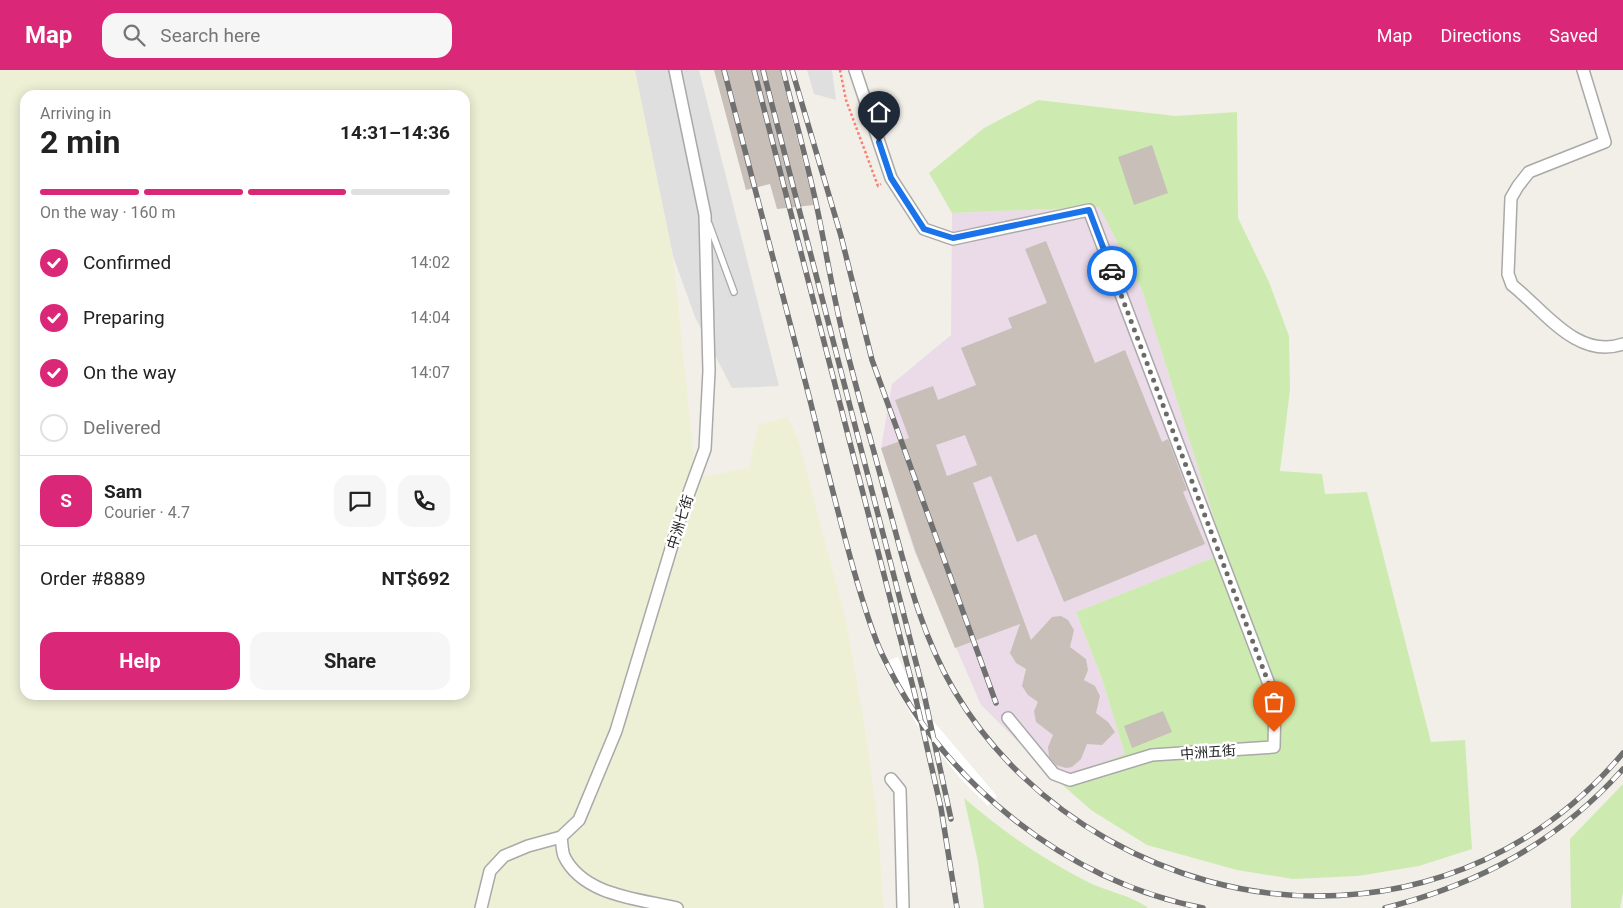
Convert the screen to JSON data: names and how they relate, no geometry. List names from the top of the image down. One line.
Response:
{"streets":{"street":["中洲七街","中洲五街"]},"page":{"header":"Map","search":"Search here","nav":["Map","Directions","Saved"],"heading":["2 min","Arriving in","14:31–14:36"],"panel":["Sam","Courier · 4.7","Order #8889","NT$692"],"bar":"On the way · 160 m","list":[["Confirmed","14:02"],["Preparing","14:04"],["On the way","14:07"],"Delivered"],"round":"S","buttons":["Help","Share"]}}
